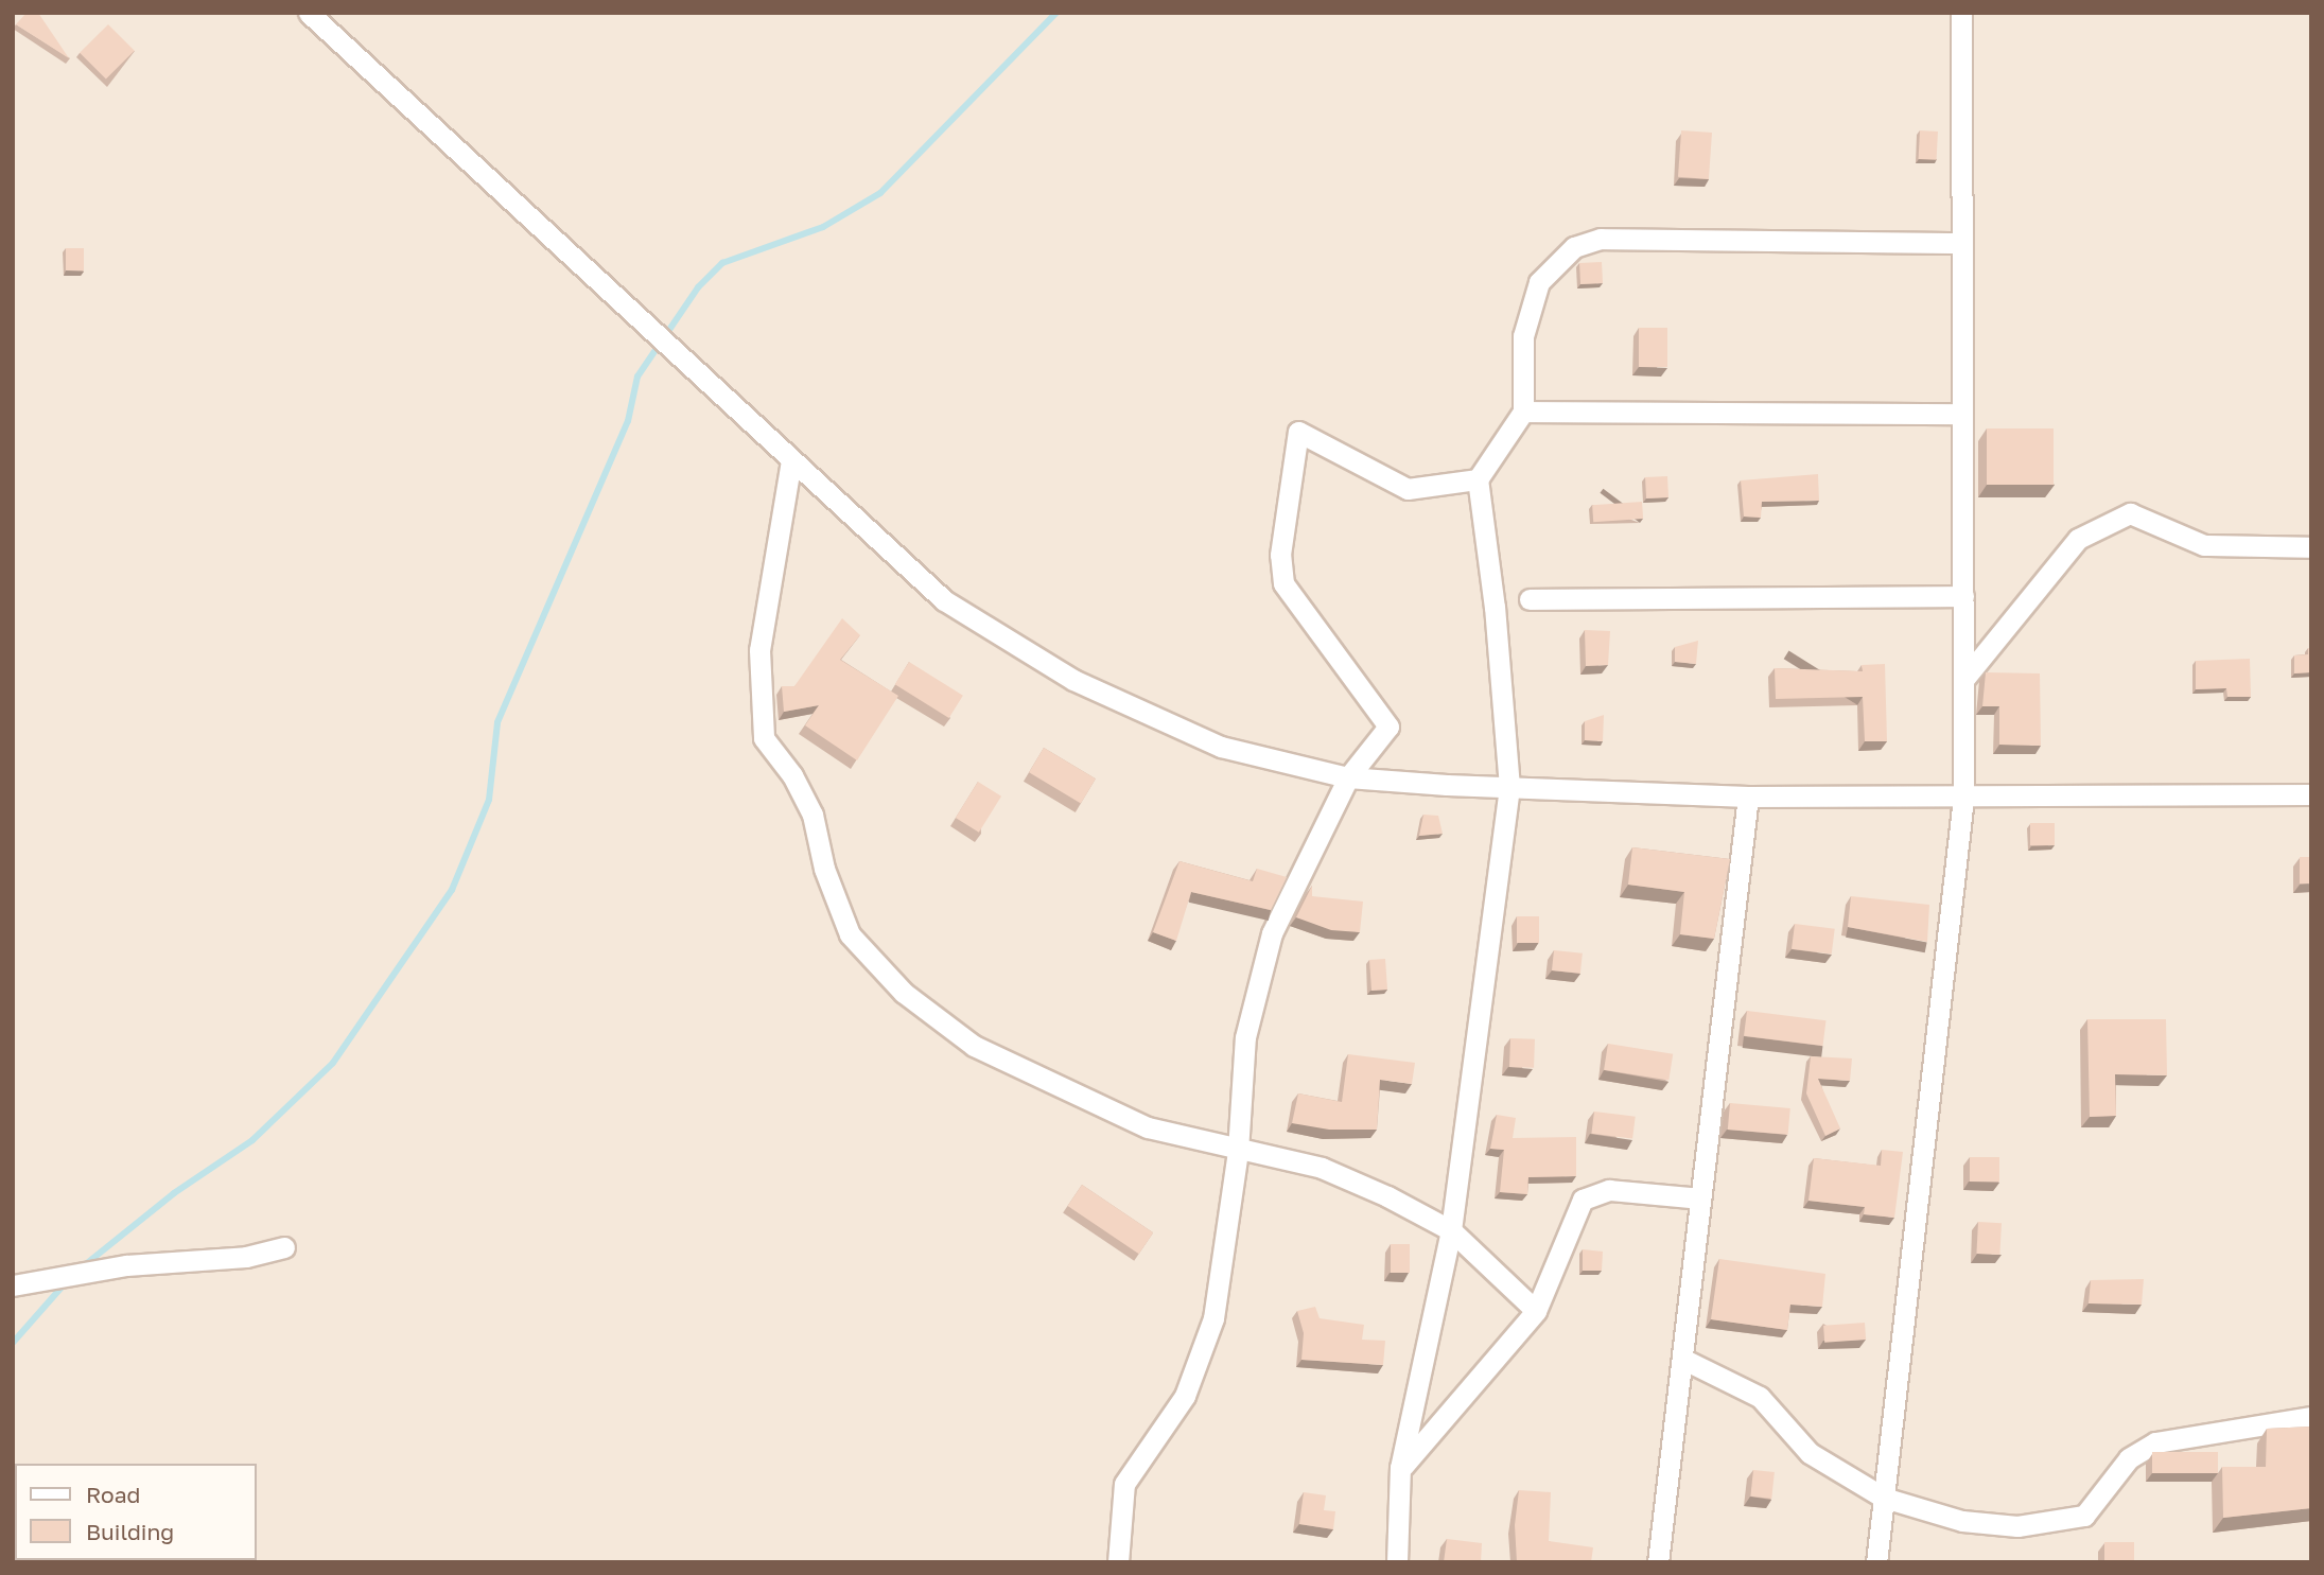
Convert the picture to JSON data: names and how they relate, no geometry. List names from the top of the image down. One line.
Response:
{"legend":["Road","Building"]}
